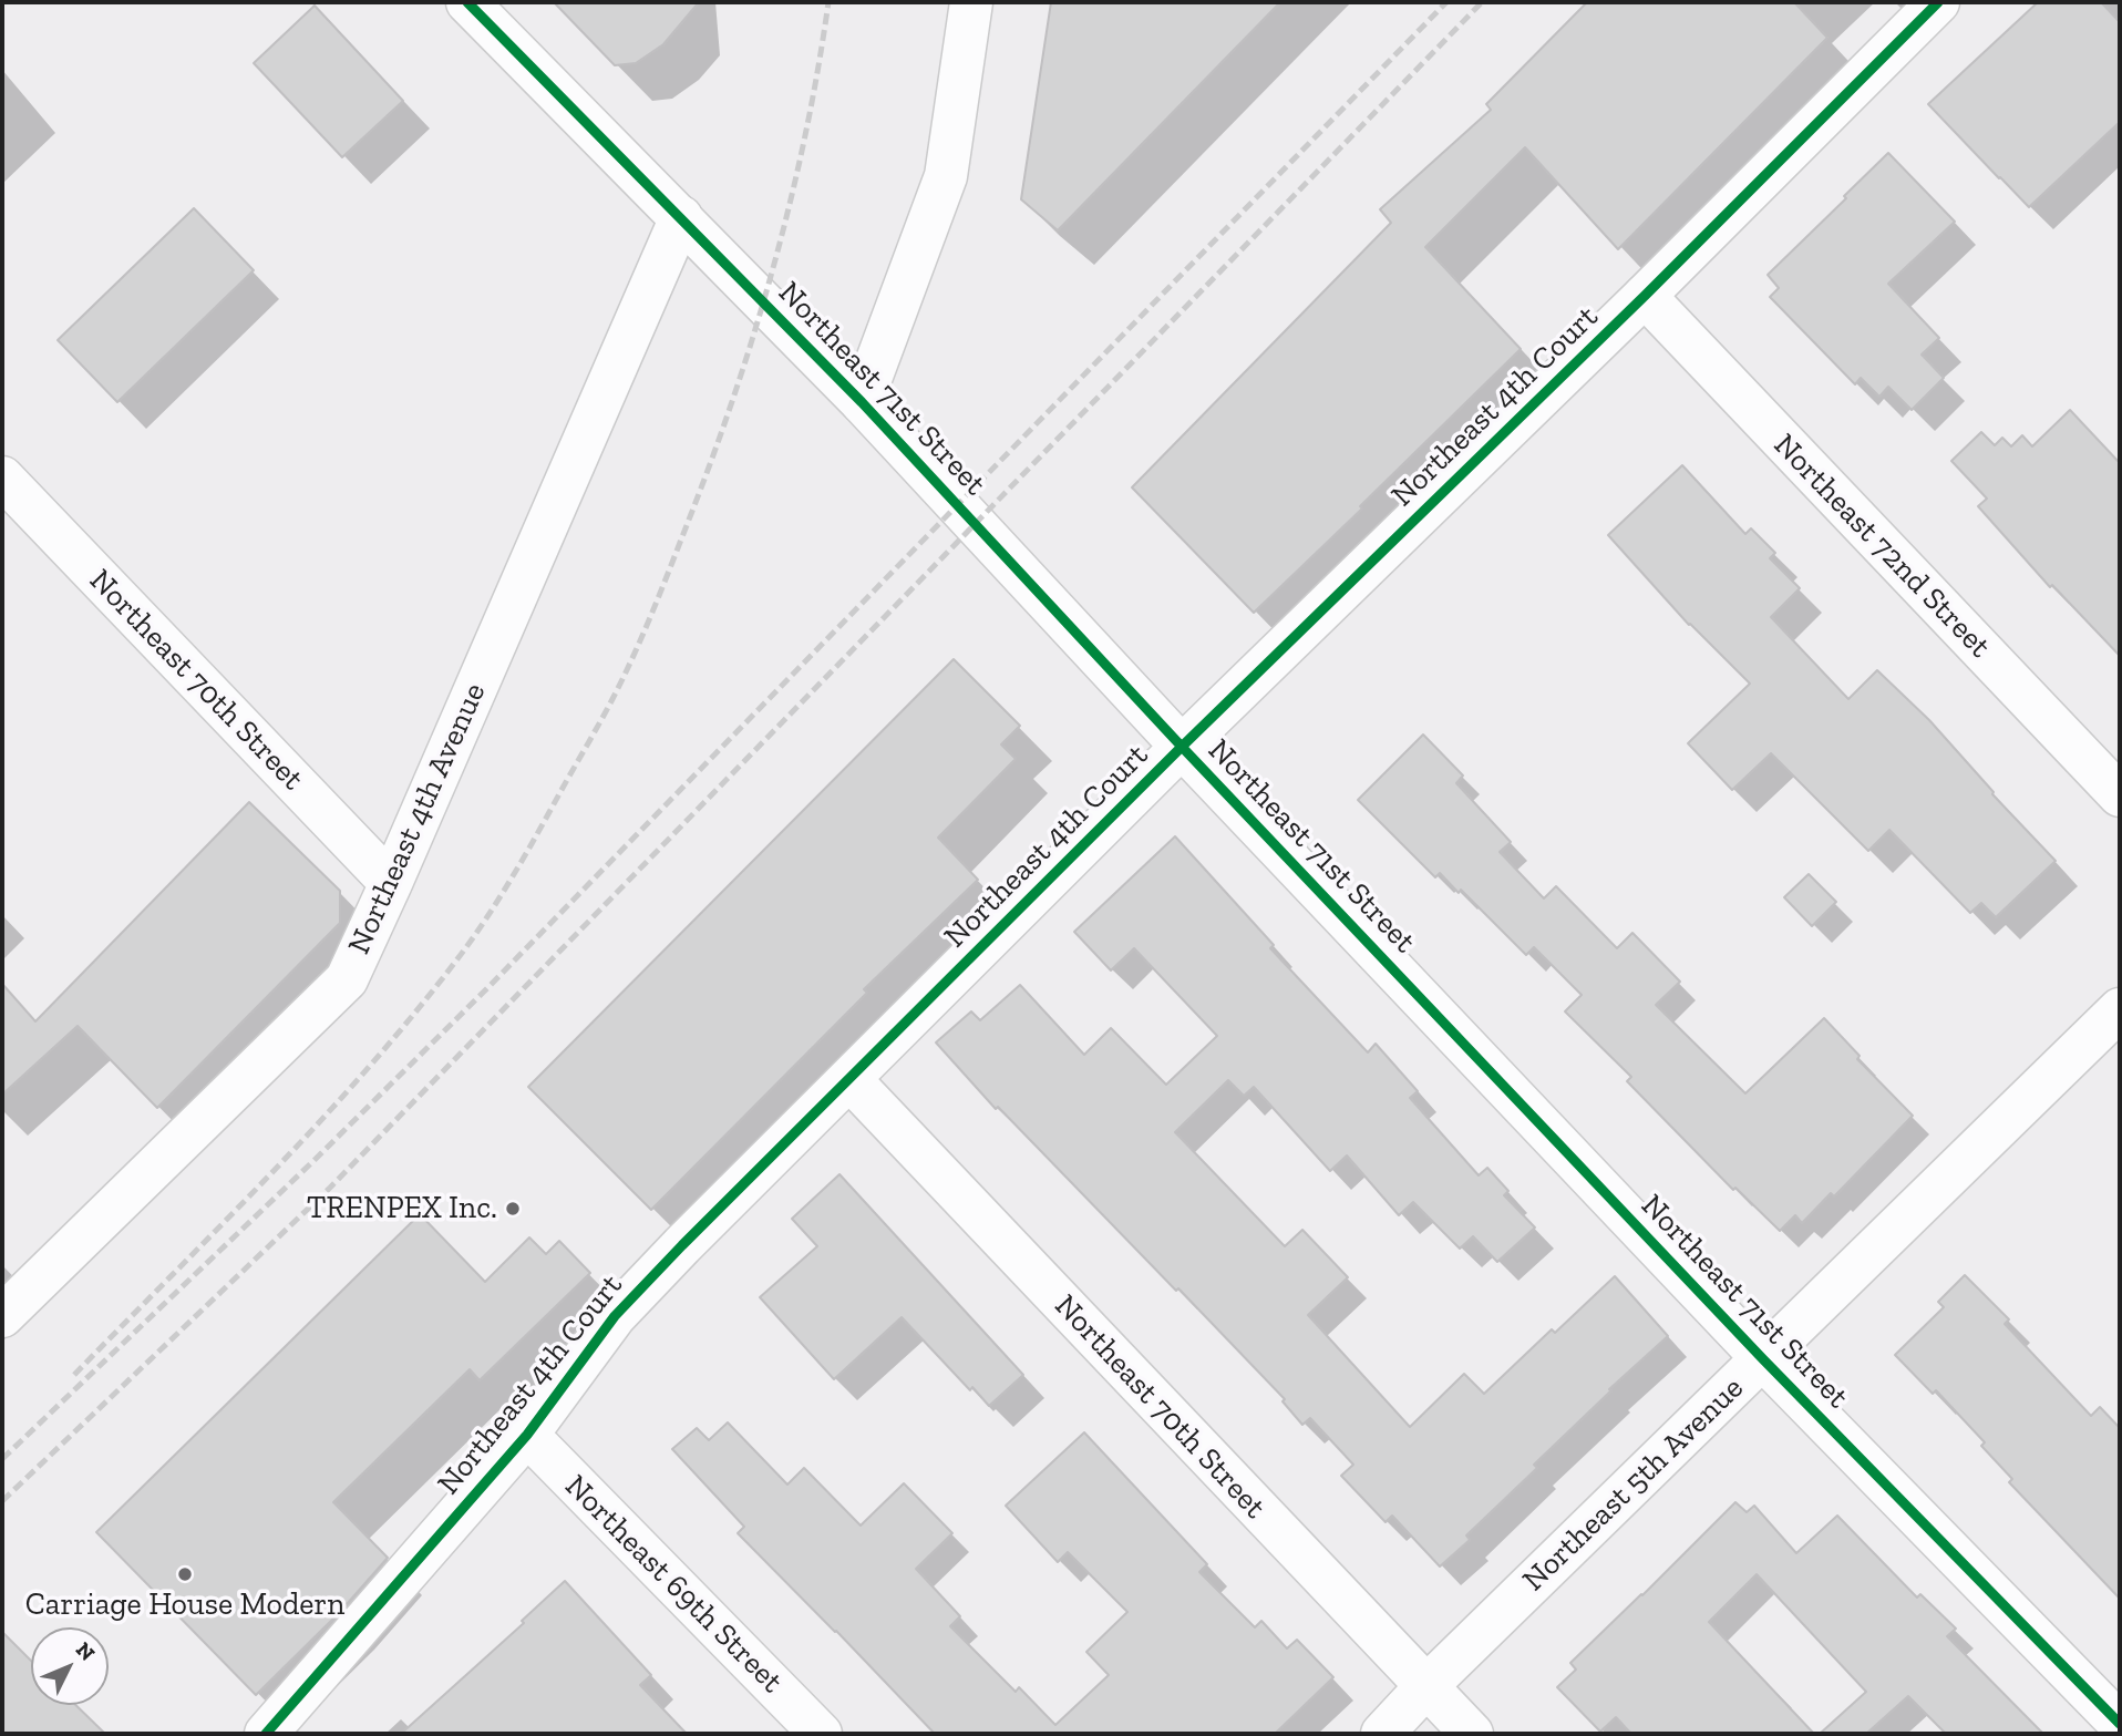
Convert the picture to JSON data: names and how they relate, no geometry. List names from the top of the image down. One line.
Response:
{"streets":{"street":["Northeast 71st Street","Northeast 4th Court","Northeast 72nd Street","Northeast 70th Street","Northeast 4th Avenue","Northeast 5th Avenue","Northeast 69th Street"]},"crossings":[["Northeast 71st Street","Northeast 4th Court"],["Northeast 71st Street","Northeast 4th Avenue"],["Northeast 71st Street","Northeast 5th Avenue"],["Northeast 4th Court","Northeast 72nd Street"],["Northeast 4th Court","Northeast 70th Street"],["Northeast 4th Court","Northeast 69th Street"],["Northeast 70th Street","Northeast 4th Avenue"],["Northeast 70th Street","Northeast 5th Avenue"]],"places":["TRENPEX Inc.","Carriage House Modern"],"north":"top right"}
